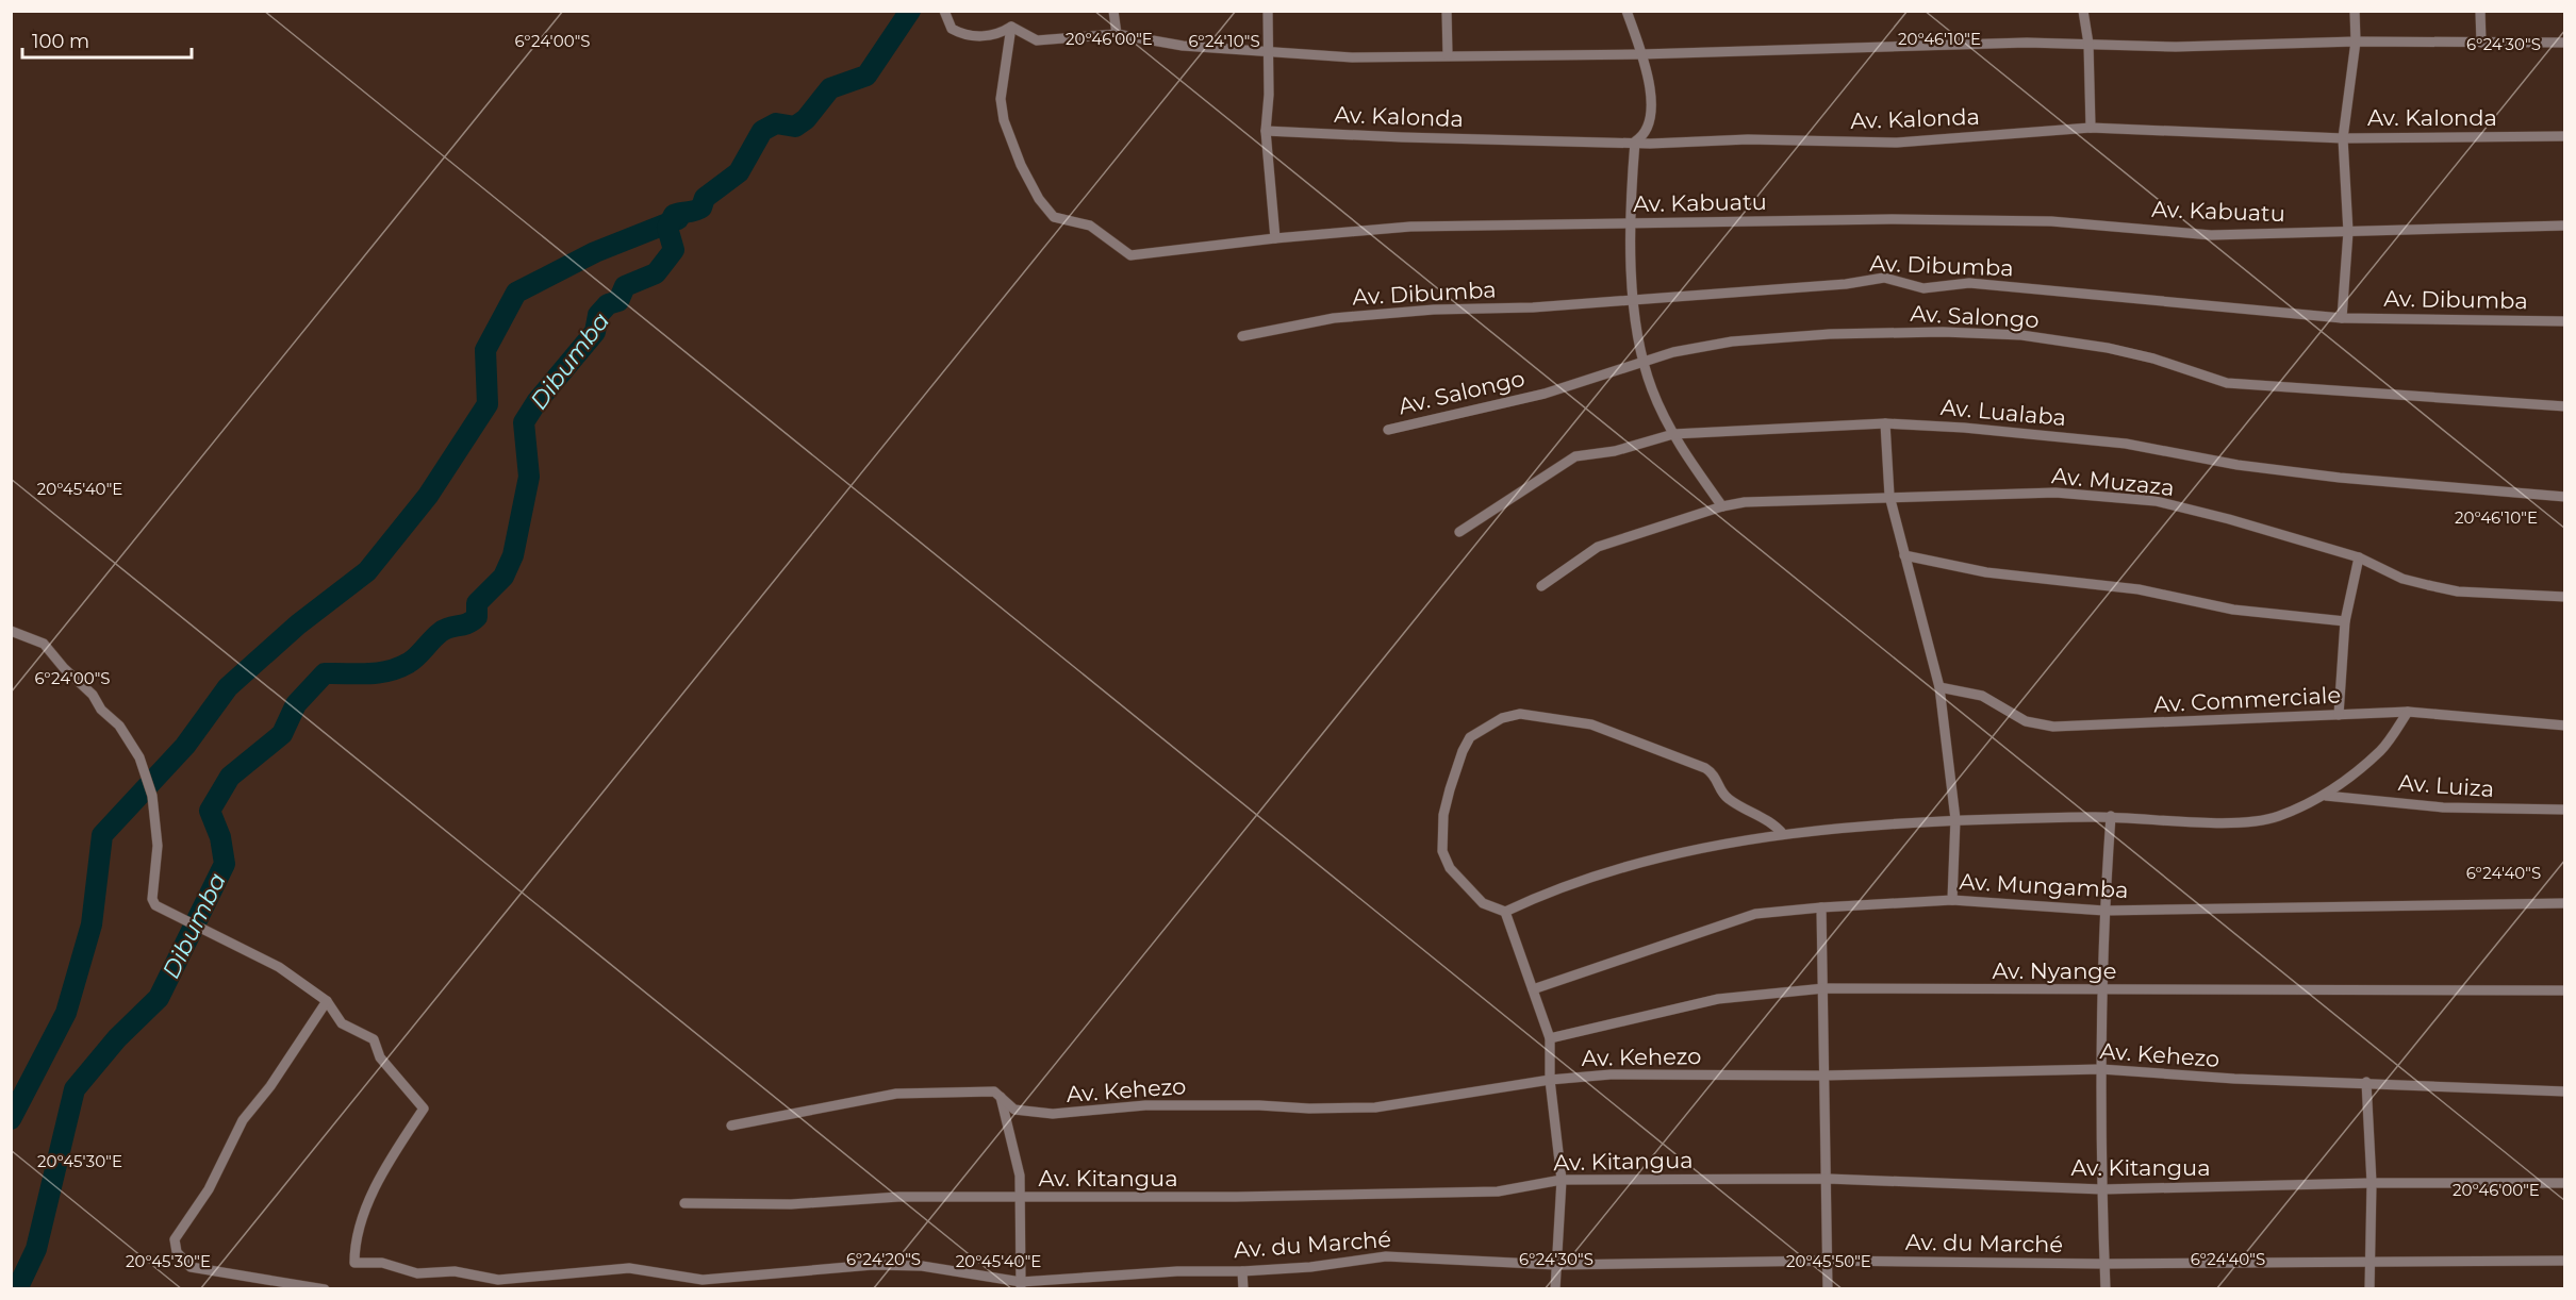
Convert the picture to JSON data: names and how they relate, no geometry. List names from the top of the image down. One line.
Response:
{"streets":{"street":["Av. Kalonda","Av. Kabuatu","Av. Dibumba","Av. Salongo","Av. Lualaba","Av. Muzaza","Av. Commerciale","Av. Luiza","Av. Mungamba","Av. Nyange","Av. Kehezo","Av. Kitangua","Av. du Marché"]},"water":["Dibumba"],"scale_bar":"100 m","coordinates":["20°46'10\"E","20°46'00\"E","6°24'00\"S","6°24'10\"S","6°24'30\"S","20°45'40\"E","6°24'40\"S","20°45'30\"E","6°24'20\"S","20°45'50\"E"]}
